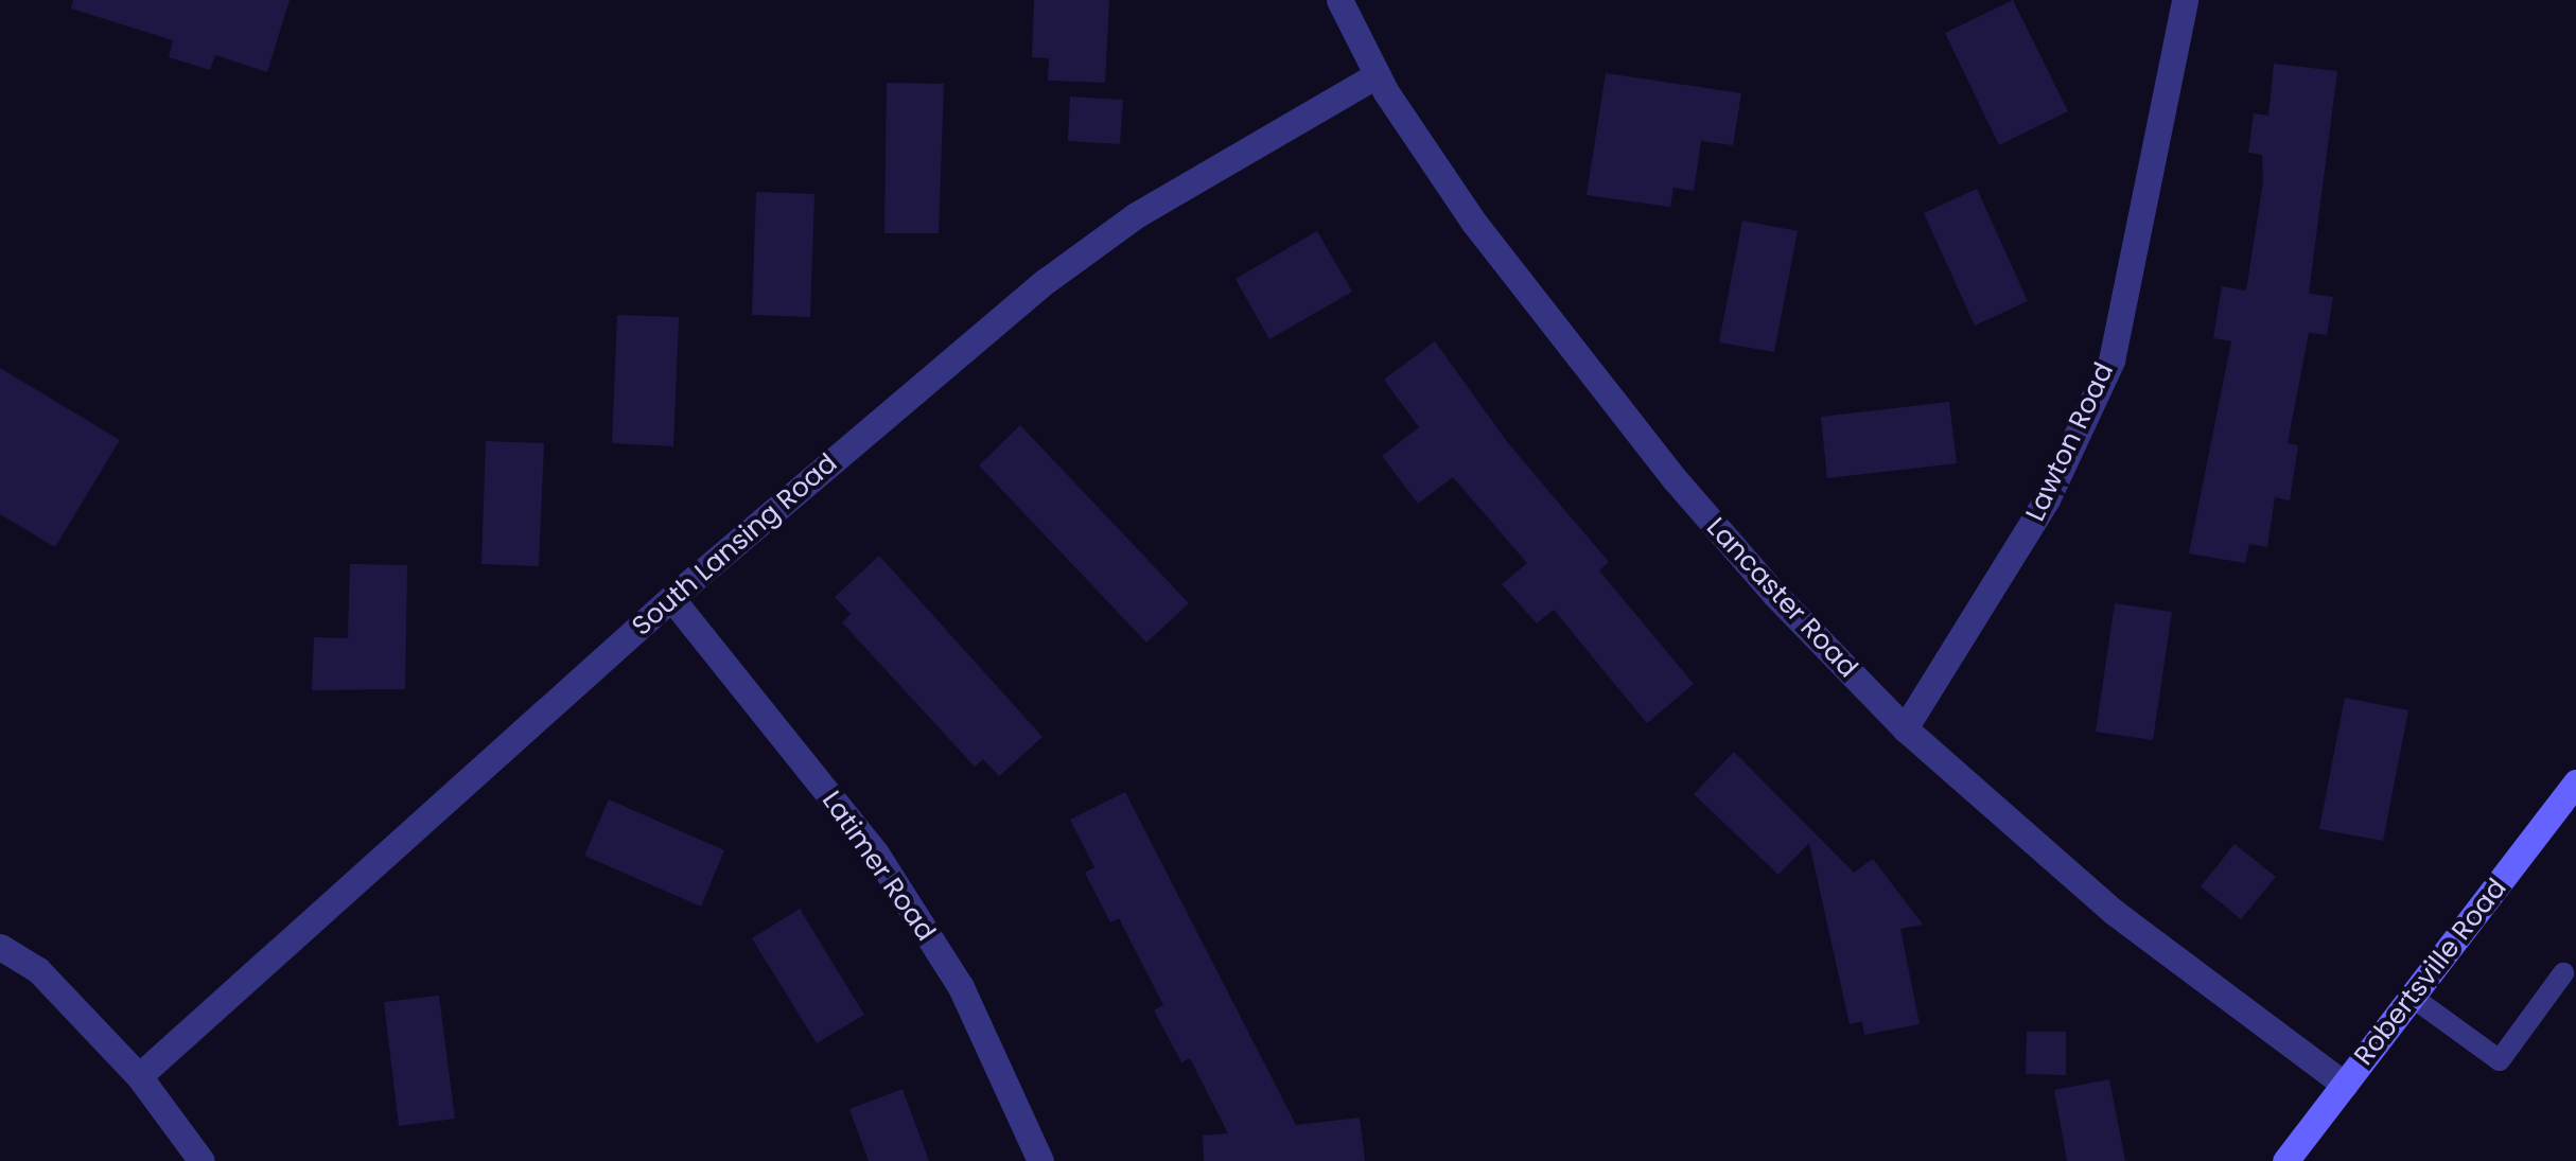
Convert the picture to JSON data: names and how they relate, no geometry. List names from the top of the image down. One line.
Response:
{"streets":{"street":["Lawton Road","South Lansing Road","Lancaster Road","Latimer Road","Robertsville Road"]},"crossings":[["Lawton Road","Lancaster Road"],["South Lansing Road","Lancaster Road"],["South Lansing Road","Latimer Road"],["Lancaster Road","Robertsville Road"]]}
